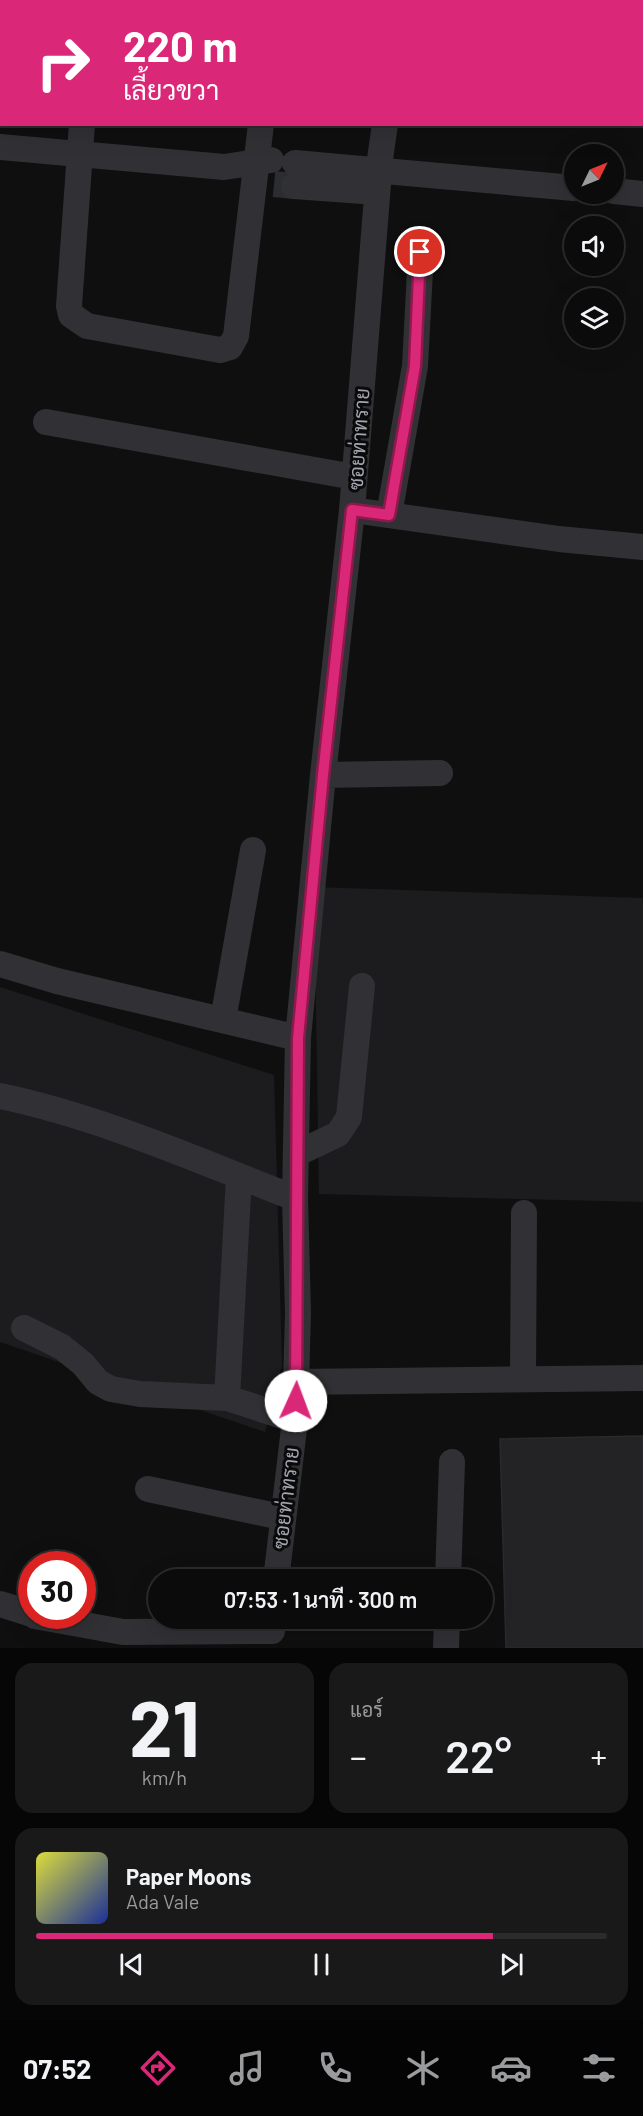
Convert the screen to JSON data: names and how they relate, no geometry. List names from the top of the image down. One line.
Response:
{"streets":{"street":["ซอยท่าทราย"]},"north":"top right","page":{"turn":["220 m","เลี้ยวขวา"],"limit":"30","trip":"07:53 · 1 นาที · 300 m","tile":[["21","km/h"],"แอร์"],"heat":["−","22°","+"],"song":["Paper Moons","Ada Vale"],"tabs":"07:52"}}
